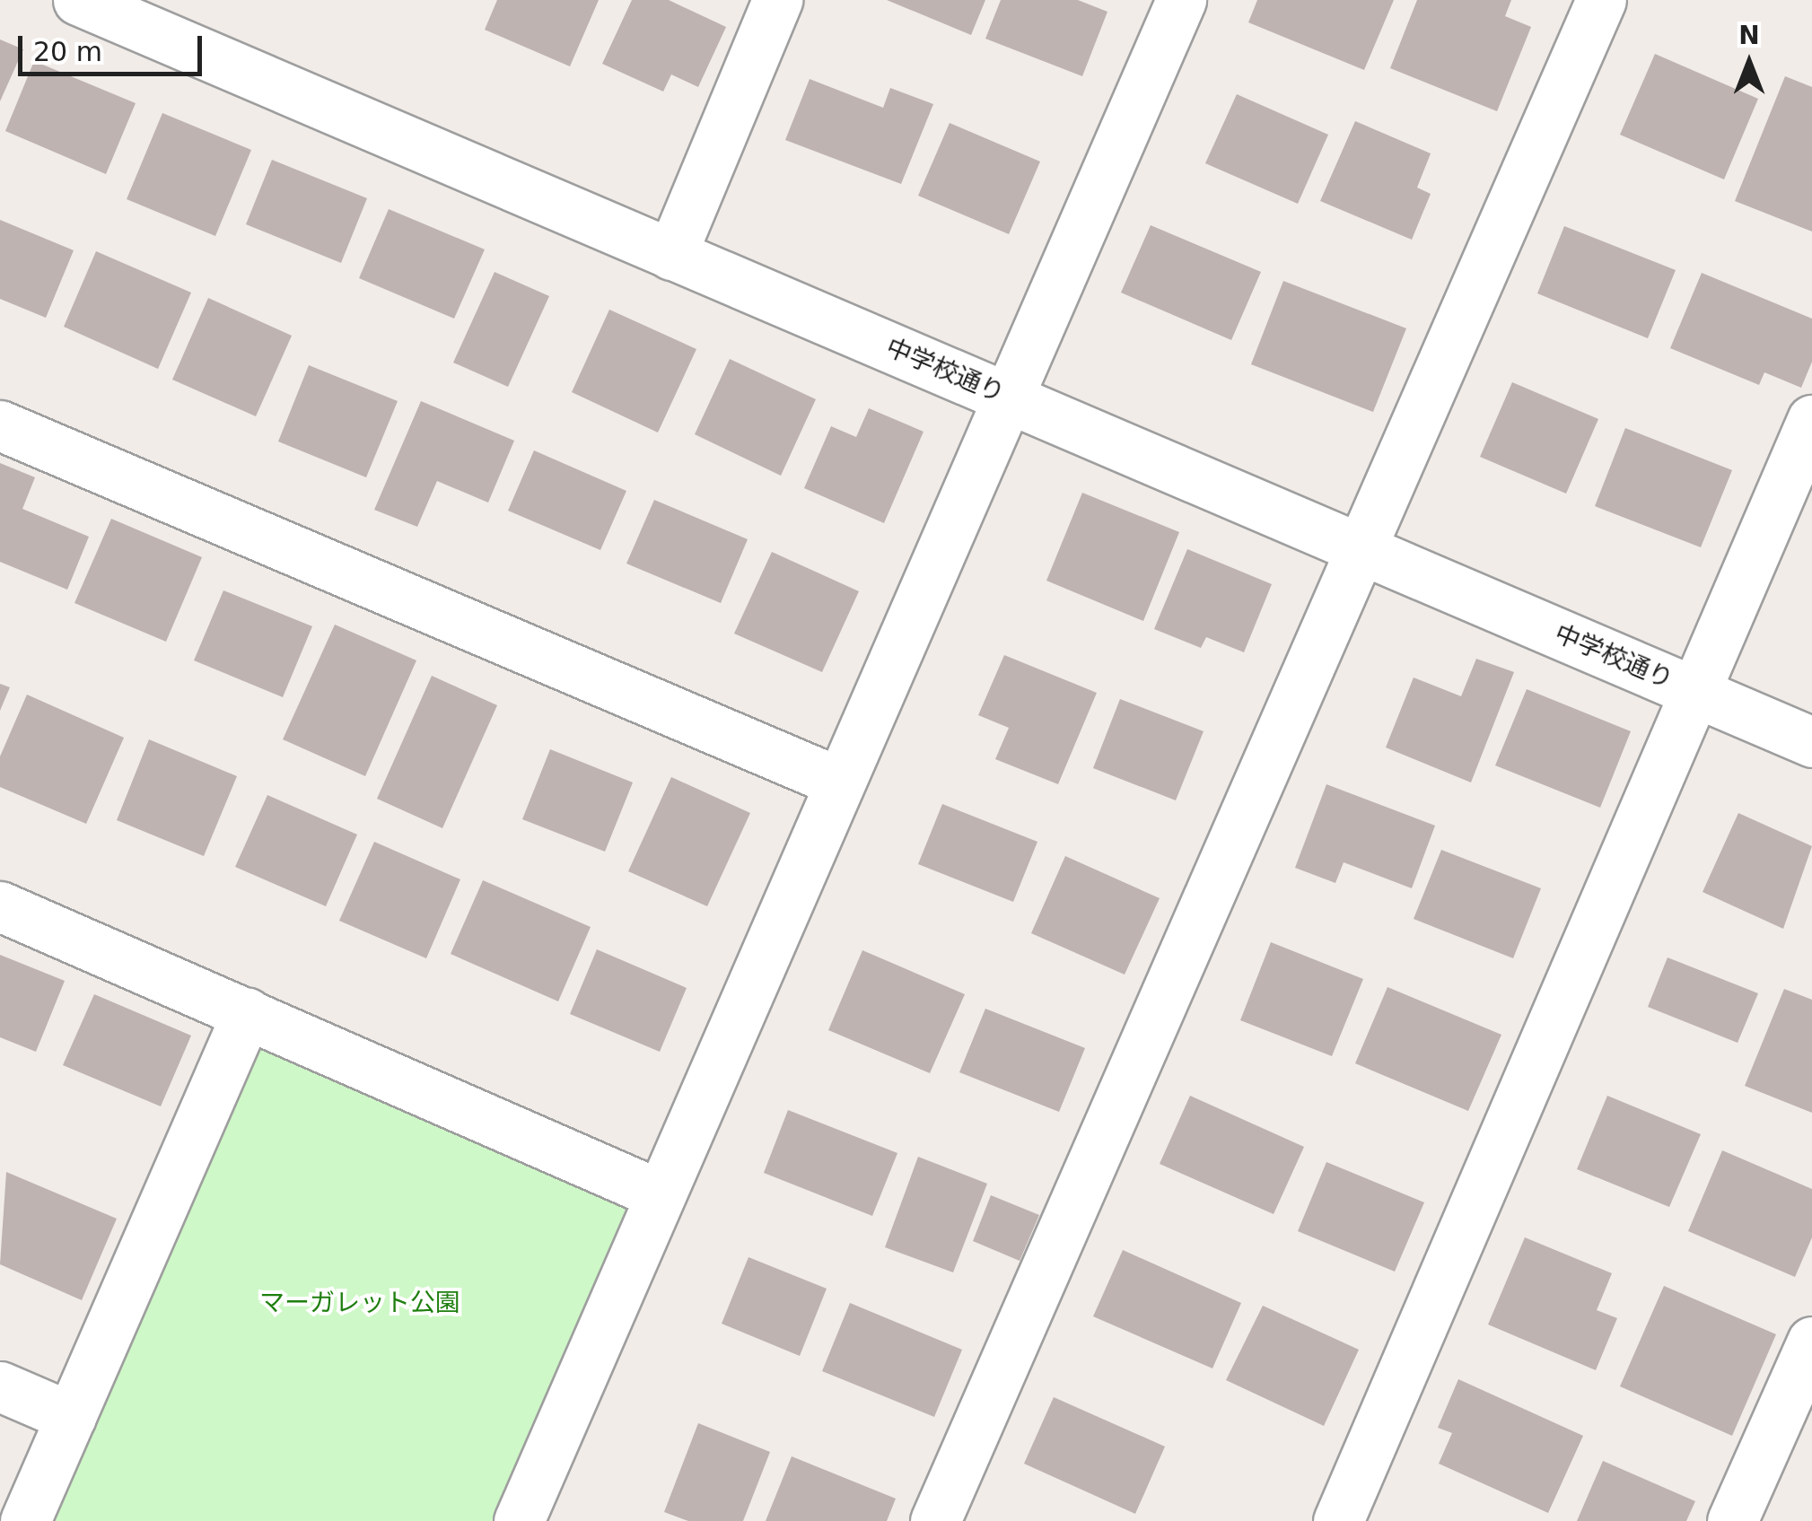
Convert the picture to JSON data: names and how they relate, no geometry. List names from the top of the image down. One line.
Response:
{"streets":{"street":["中学校通り"]},"parks":["マーガレット公園"],"scale_bar":"20 m","north":"top"}
